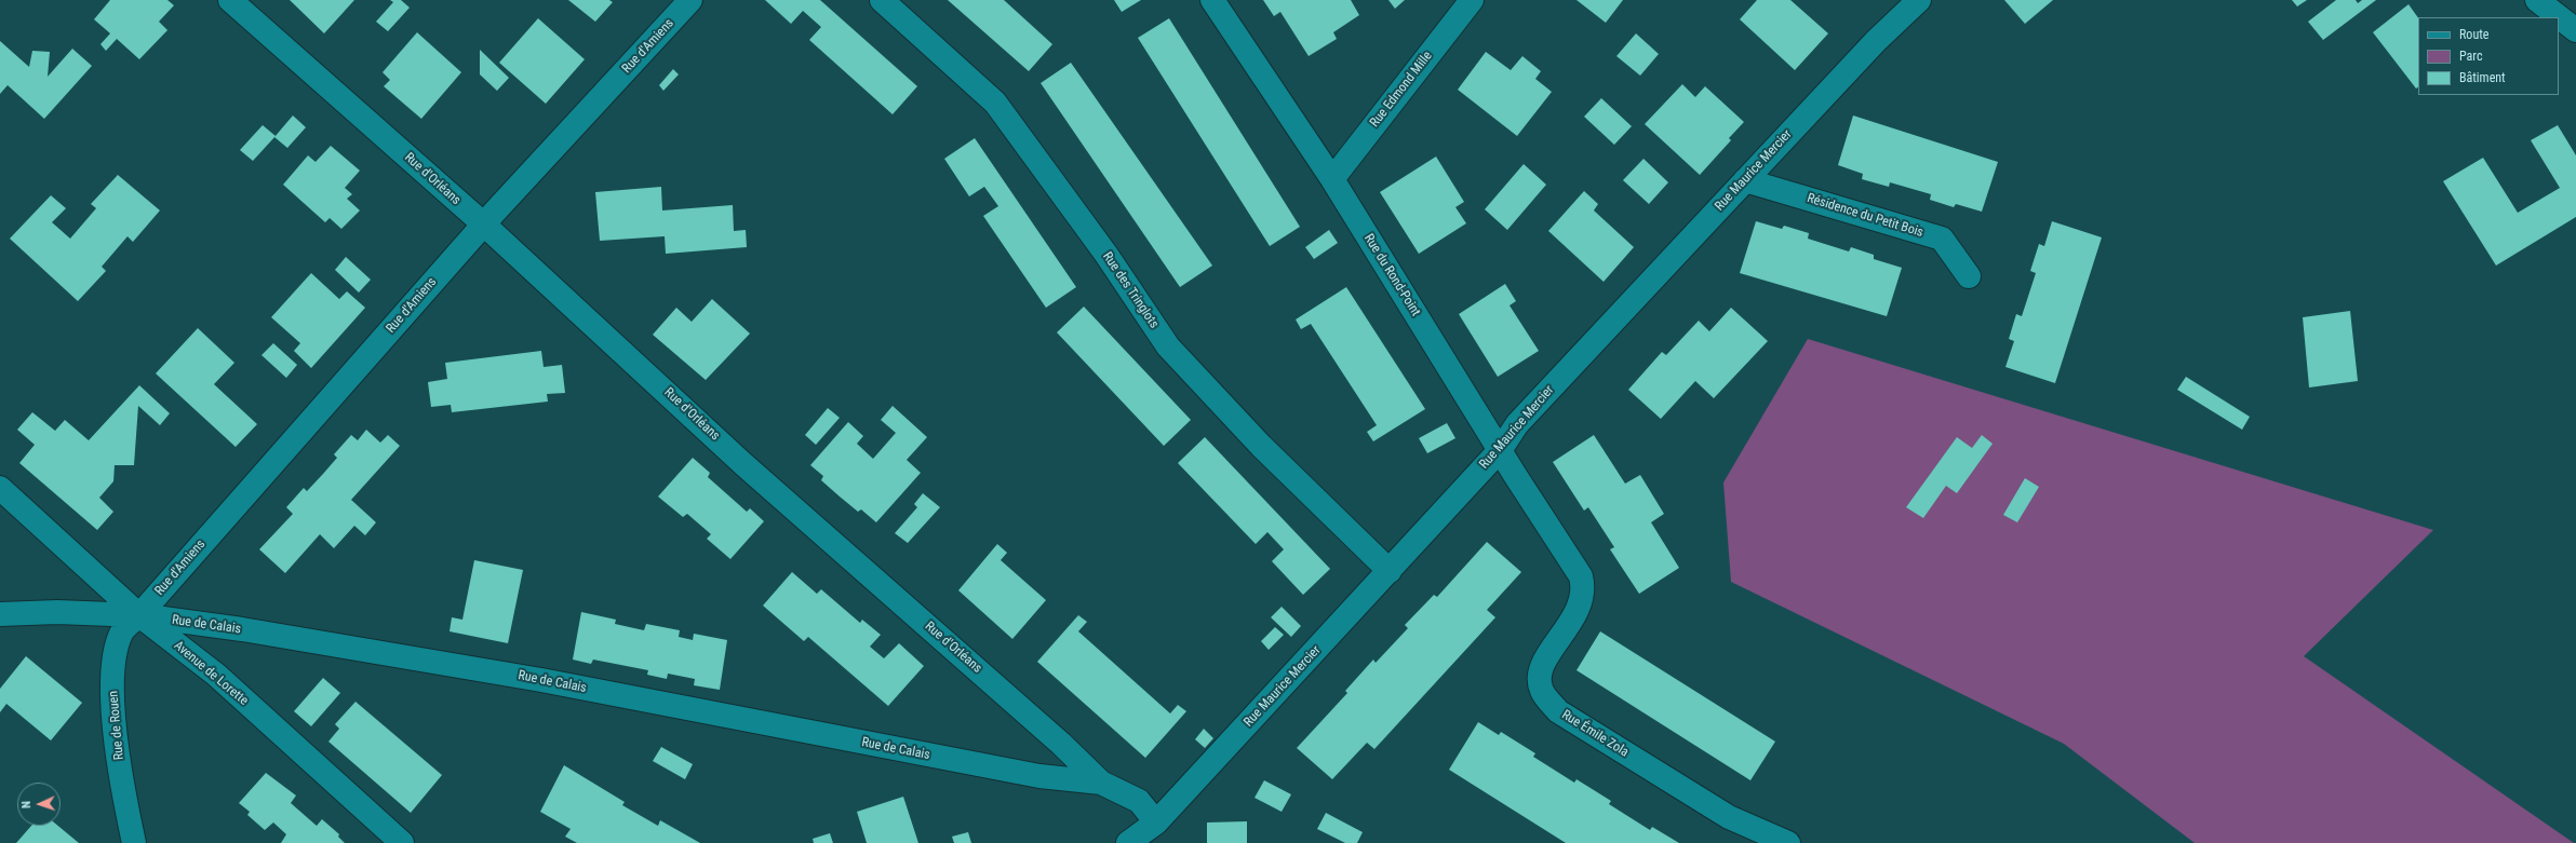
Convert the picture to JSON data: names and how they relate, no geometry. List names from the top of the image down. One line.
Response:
{"streets":{"street":["Rue d'Amiens","Rue Edmond Mille","Rue Maurice Mercier","Rue d'Orléans","Résidence du Petit Bois","Rue du Rond-Point","Rue des Tringlots","Rue de Calais","Avenue de Lorette","Rue de Rouen","Rue Émile Zola"]},"crossings":[["Rue d'Amiens","Rue d'Orléans"],["Rue d'Amiens","Rue de Calais"],["Rue d'Amiens","Avenue de Lorette"],["Rue d'Amiens","Rue de Rouen"],["Rue Edmond Mille","Rue du Rond-Point"],["Rue Maurice Mercier","Rue d'Orléans"],["Rue Maurice Mercier","Résidence du Petit Bois"],["Rue Maurice Mercier","Rue du Rond-Point"],["Rue Maurice Mercier","Rue des Tringlots"],["Rue d'Orléans","Rue de Calais"],["Rue du Rond-Point","Rue Émile Zola"],["Rue de Calais","Avenue de Lorette"],["Rue de Calais","Rue de Rouen"],["Avenue de Lorette","Rue de Rouen"]],"legend":["Route","Parc","Bâtiment"],"north":"left"}
